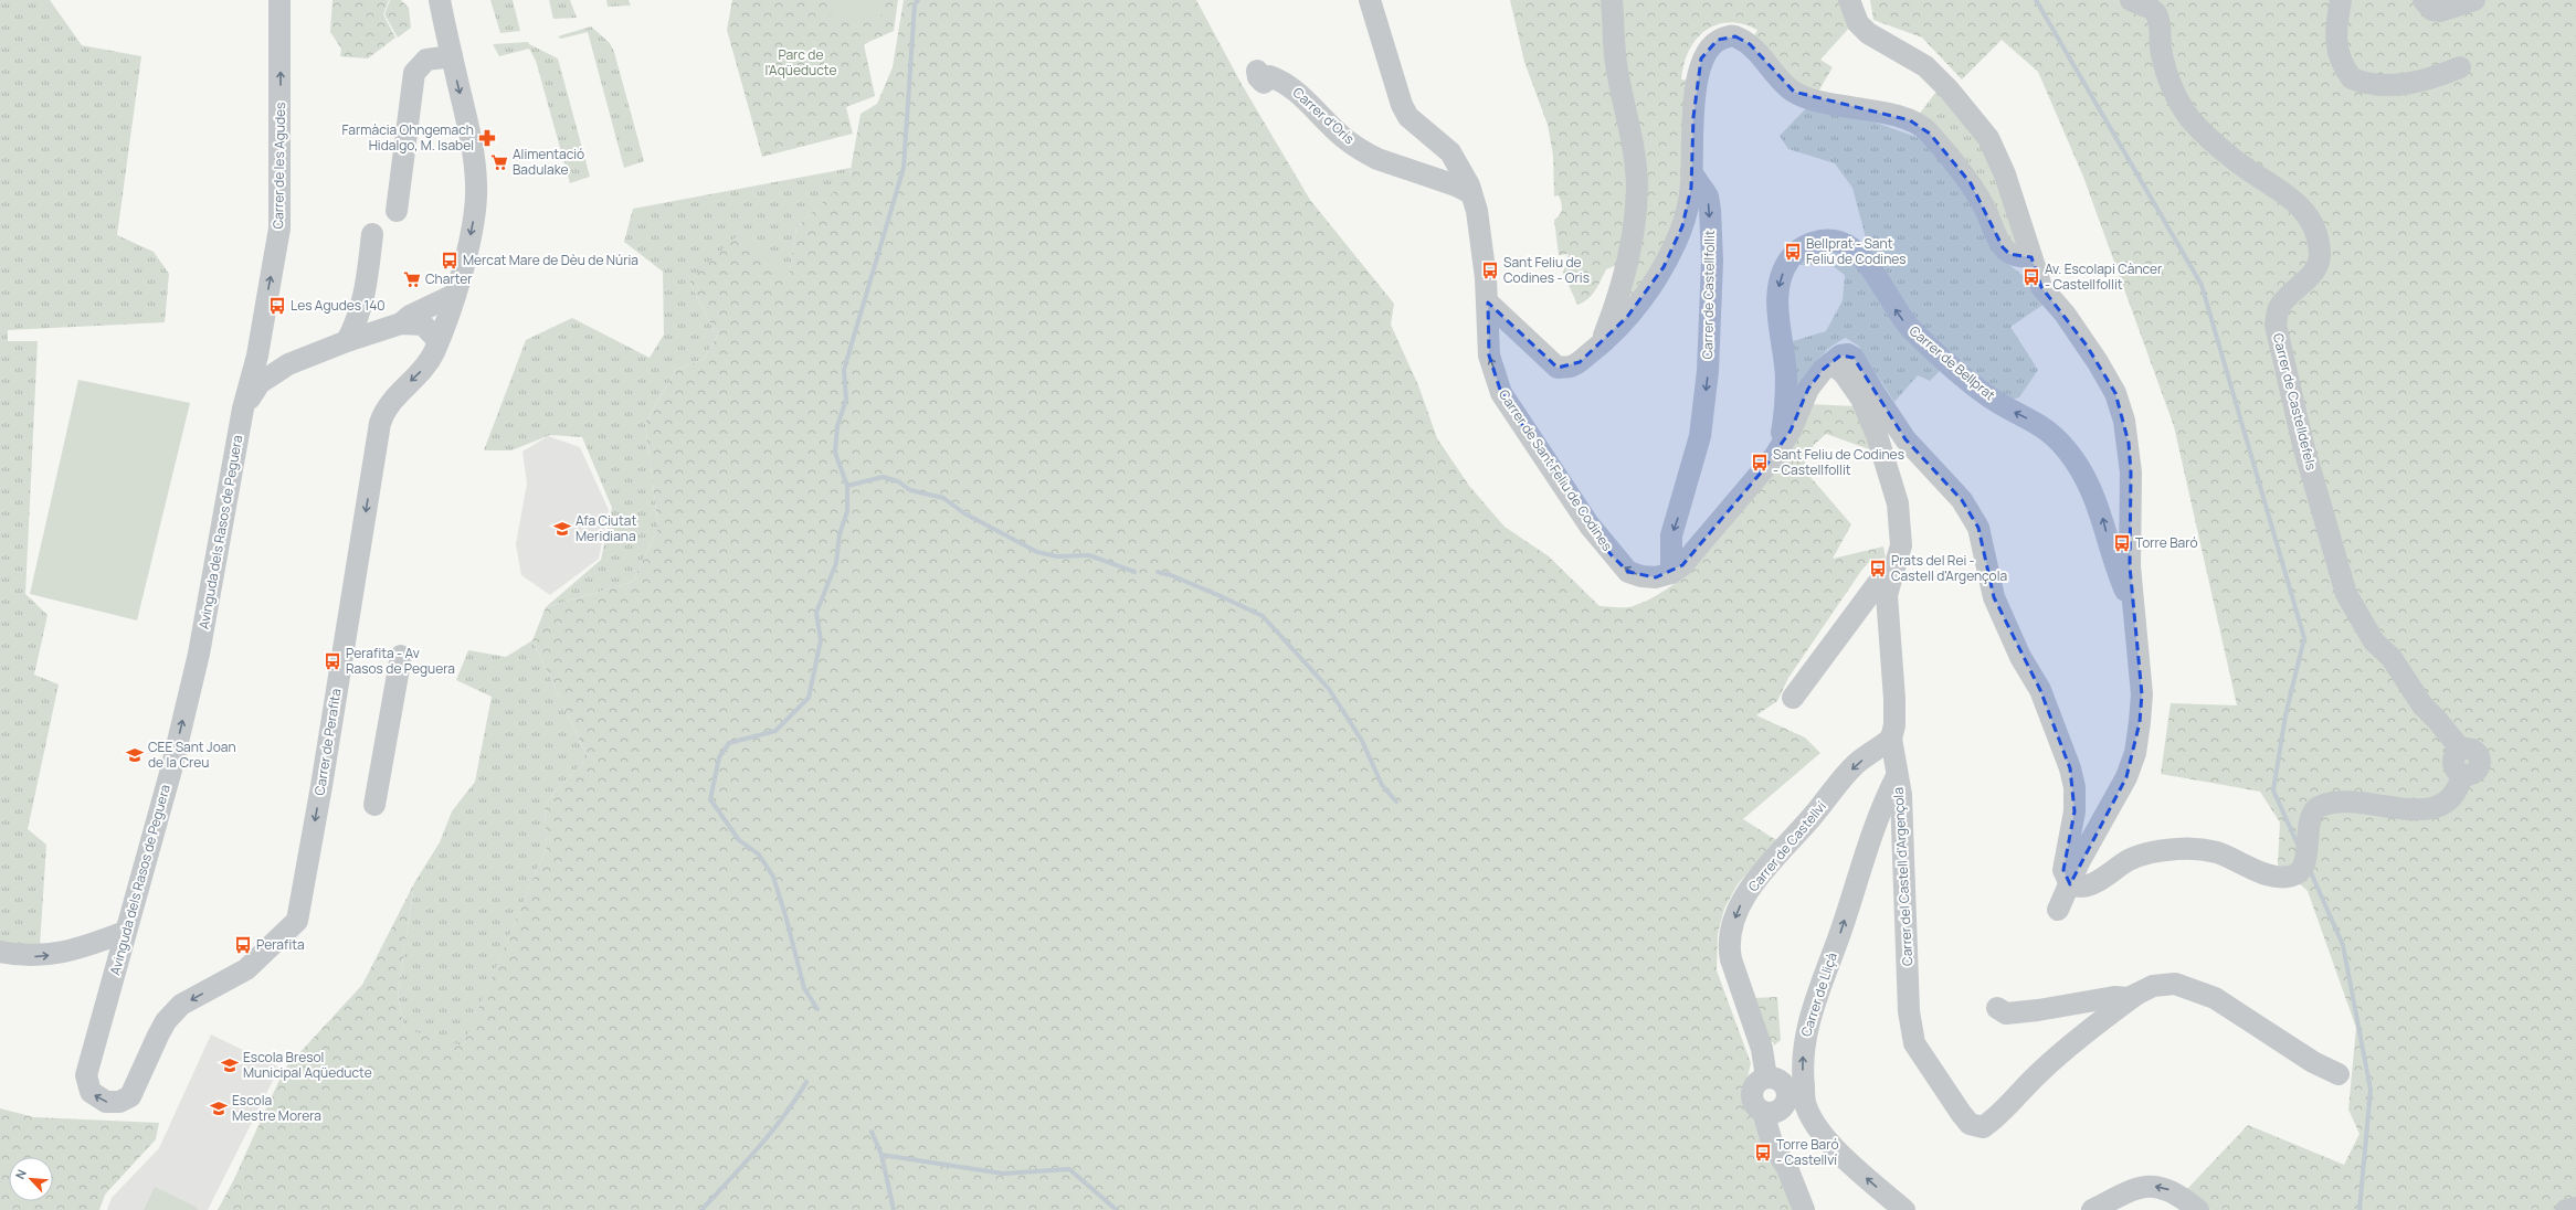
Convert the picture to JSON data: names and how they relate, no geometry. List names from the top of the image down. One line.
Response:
{"streets":{"street":["Carrer d'Orís","Carrer de les Agudes","Carrer de Castellfollit","Carrer de Bellprat","Carrer de Castelldefels","Carrer de Sant Feliu de Codines","Avinguda dels Rasos de Peguera","Carrer de Perafita","Carrer de Castellví","Carrer del Castell d'Argençola","Carrer de Lliçà"]},"crossings":[["Carrer d'Orís","Carrer de Sant Feliu de Codines"],["Carrer de les Agudes","Avinguda dels Rasos de Peguera"],["Carrer de Castellfollit","Carrer de Sant Feliu de Codines"],["Avinguda dels Rasos de Peguera","Carrer de Perafita"],["Carrer de Castellví","Carrer del Castell d'Argençola"],["Carrer de Castellví","Carrer de Lliçà"],["Carrer del Castell d'Argençola","Carrer de Lliçà"]],"one_way":["Carrer de Sant Feliu de Codines","Carrer de Perafita","Carrer de Castellví","Carrer de Lliçà"],"parks":["Parc de l'Aqüeducte"],"places":{"pharmacy":["Farmàcia Ohngemach Hidalgo, M. Isabel"],"supermarket":["Alimentació Badulake","Charter"],"bus stop":["Bellprat - Sant Feliu de Codines","Mercat Mare de Dèu de Núria","Sant Feliu de Codines - Oris","Av. Escolapi Càncer - Castellfollit","Les Agudes 140","Sant Feliu de Codines - Castellfollit","Torre Baró","Prats del Rei - Castell d'Argençola","Perafita - Av Rasos de Peguera","Perafita","Torre Baró - Castellví"],"school or university":["Afa Ciutat Meridiana","CEE Sant Joan de la Creu","Escola Bresol Municipal Aqüeducte","Escola Mestre Morera"]},"north":"top left"}
